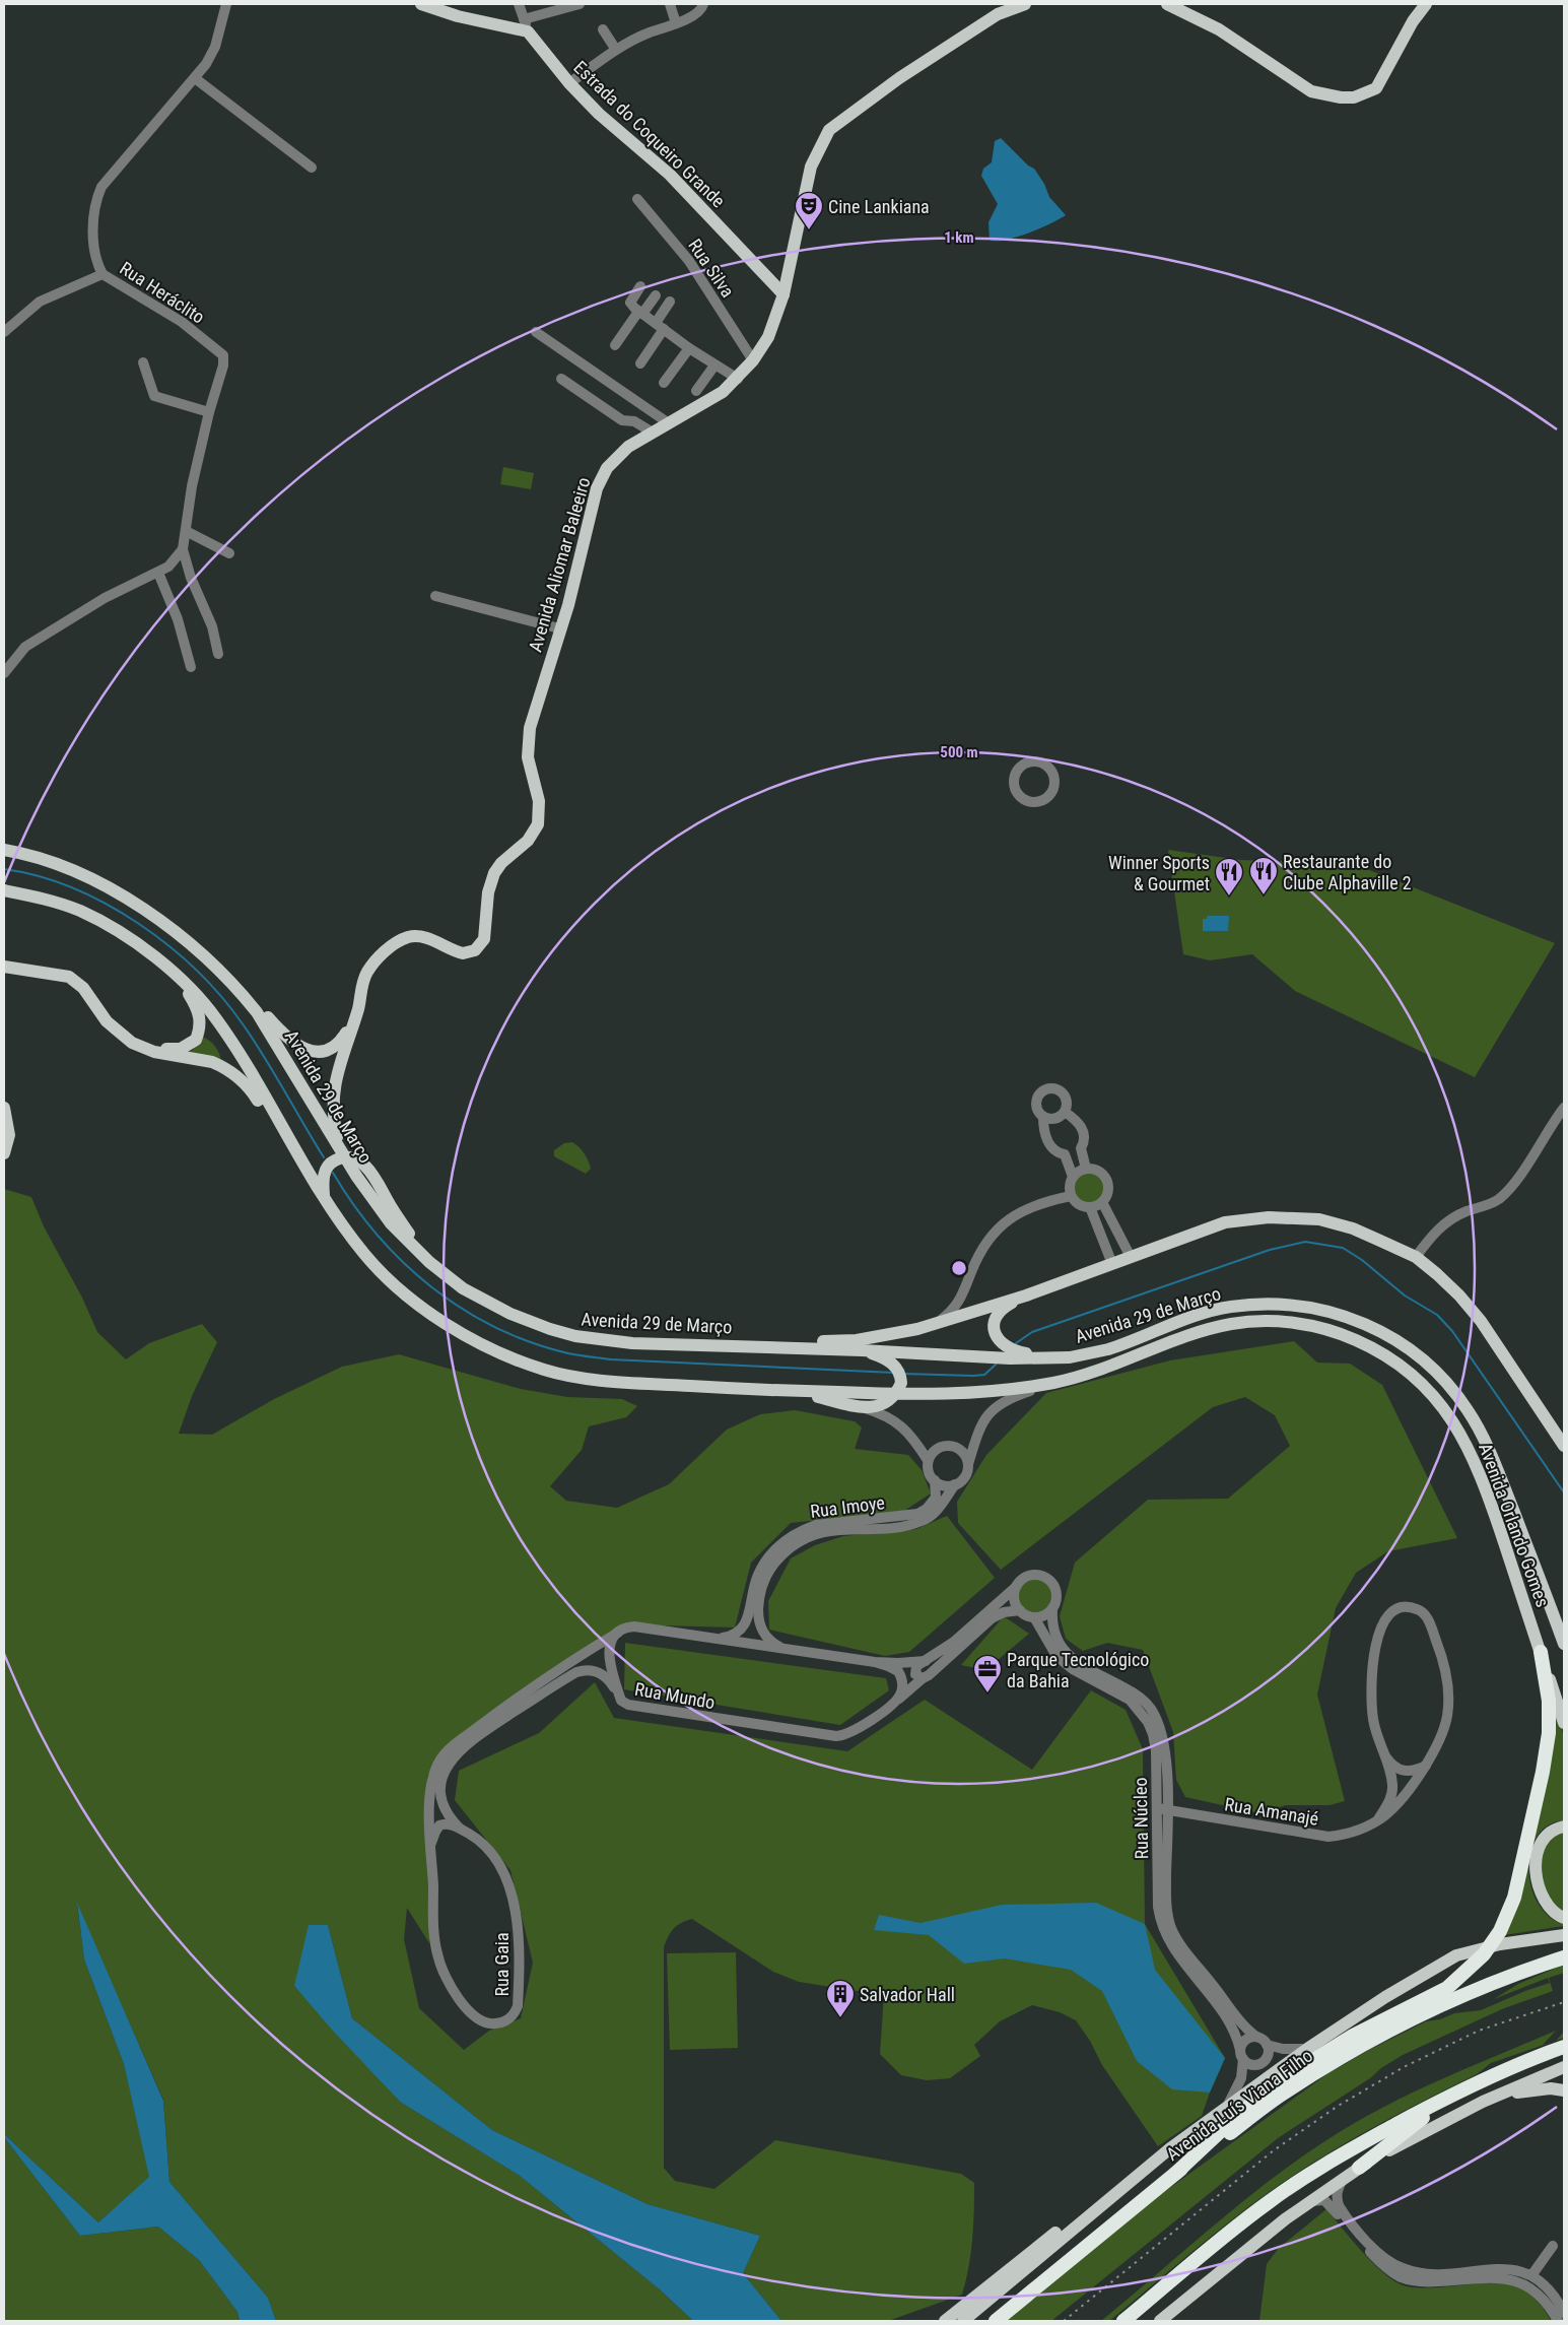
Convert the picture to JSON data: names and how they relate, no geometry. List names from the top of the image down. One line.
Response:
{"streets":{"highway":["Avenida Luís Viana Filho"],"main road":["Estrada do Coqueiro Grande","Avenida Aliomar Baleeiro","Avenida 29 de Março","Avenida Orlando Gomes"],"street":["Rua Silva","Rua Heráclito","Rua Imoye","Rua Mundo","Rua Amanajé","Rua Núcleo","Rua Gaia"]},"crossings":[["Estrada do Coqueiro Grande","Avenida Aliomar Baleeiro"],["Rua Silva","Avenida Aliomar Baleeiro"],["Avenida Aliomar Baleeiro","Avenida 29 de Março"],["Avenida 29 de Março","Avenida Orlando Gomes"],["Rua Mundo","Rua Núcleo"],["Rua Mundo","Rua Gaia"],["Rua Amanajé","Rua Núcleo"],["Rua Núcleo","Avenida Luís Viana Filho"]],"places":{"theatre":["Cine Lankiana"],"restaurant":["Restaurante do Clube Alphaville 2","Winner Sports & Gourmet"],"office":["Parque Tecnológico da Bahia"],"building":["Salvador Hall"]},"rings":["1 km","500 m"]}
